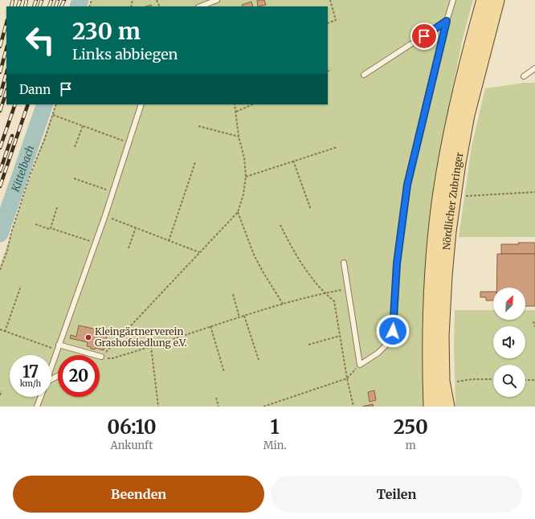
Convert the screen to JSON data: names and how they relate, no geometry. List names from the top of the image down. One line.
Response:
{"streets":{"main road":["Nördlicher Zubringer"]},"water":["Kittelbach"],"places":["Kleingärtnerverein Grashofsiedlung e.V."],"north":"top right","page":{"turn":["230 m","Links abbiegen"],"then":"Dann","speed":"17 km/h","limit":"20","eta":["06:10","Ankunft","1","Min.","250","m"],"buttons":["Beenden","Teilen"]}}
